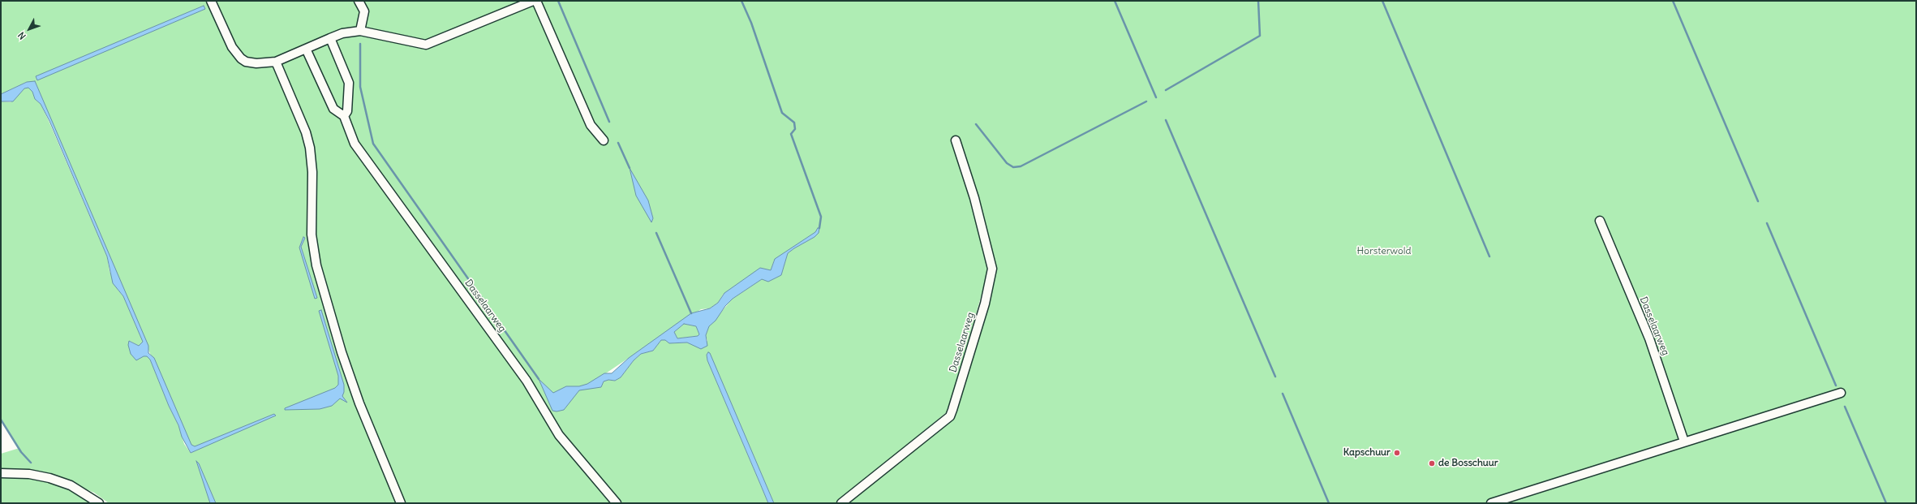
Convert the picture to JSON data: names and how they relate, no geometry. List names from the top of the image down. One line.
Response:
{"streets":{"street":["Dasselaarweg"]},"parks":["Horsterwold"],"places":["Kapschuur","de Bosschuur"],"north":"bottom left"}
